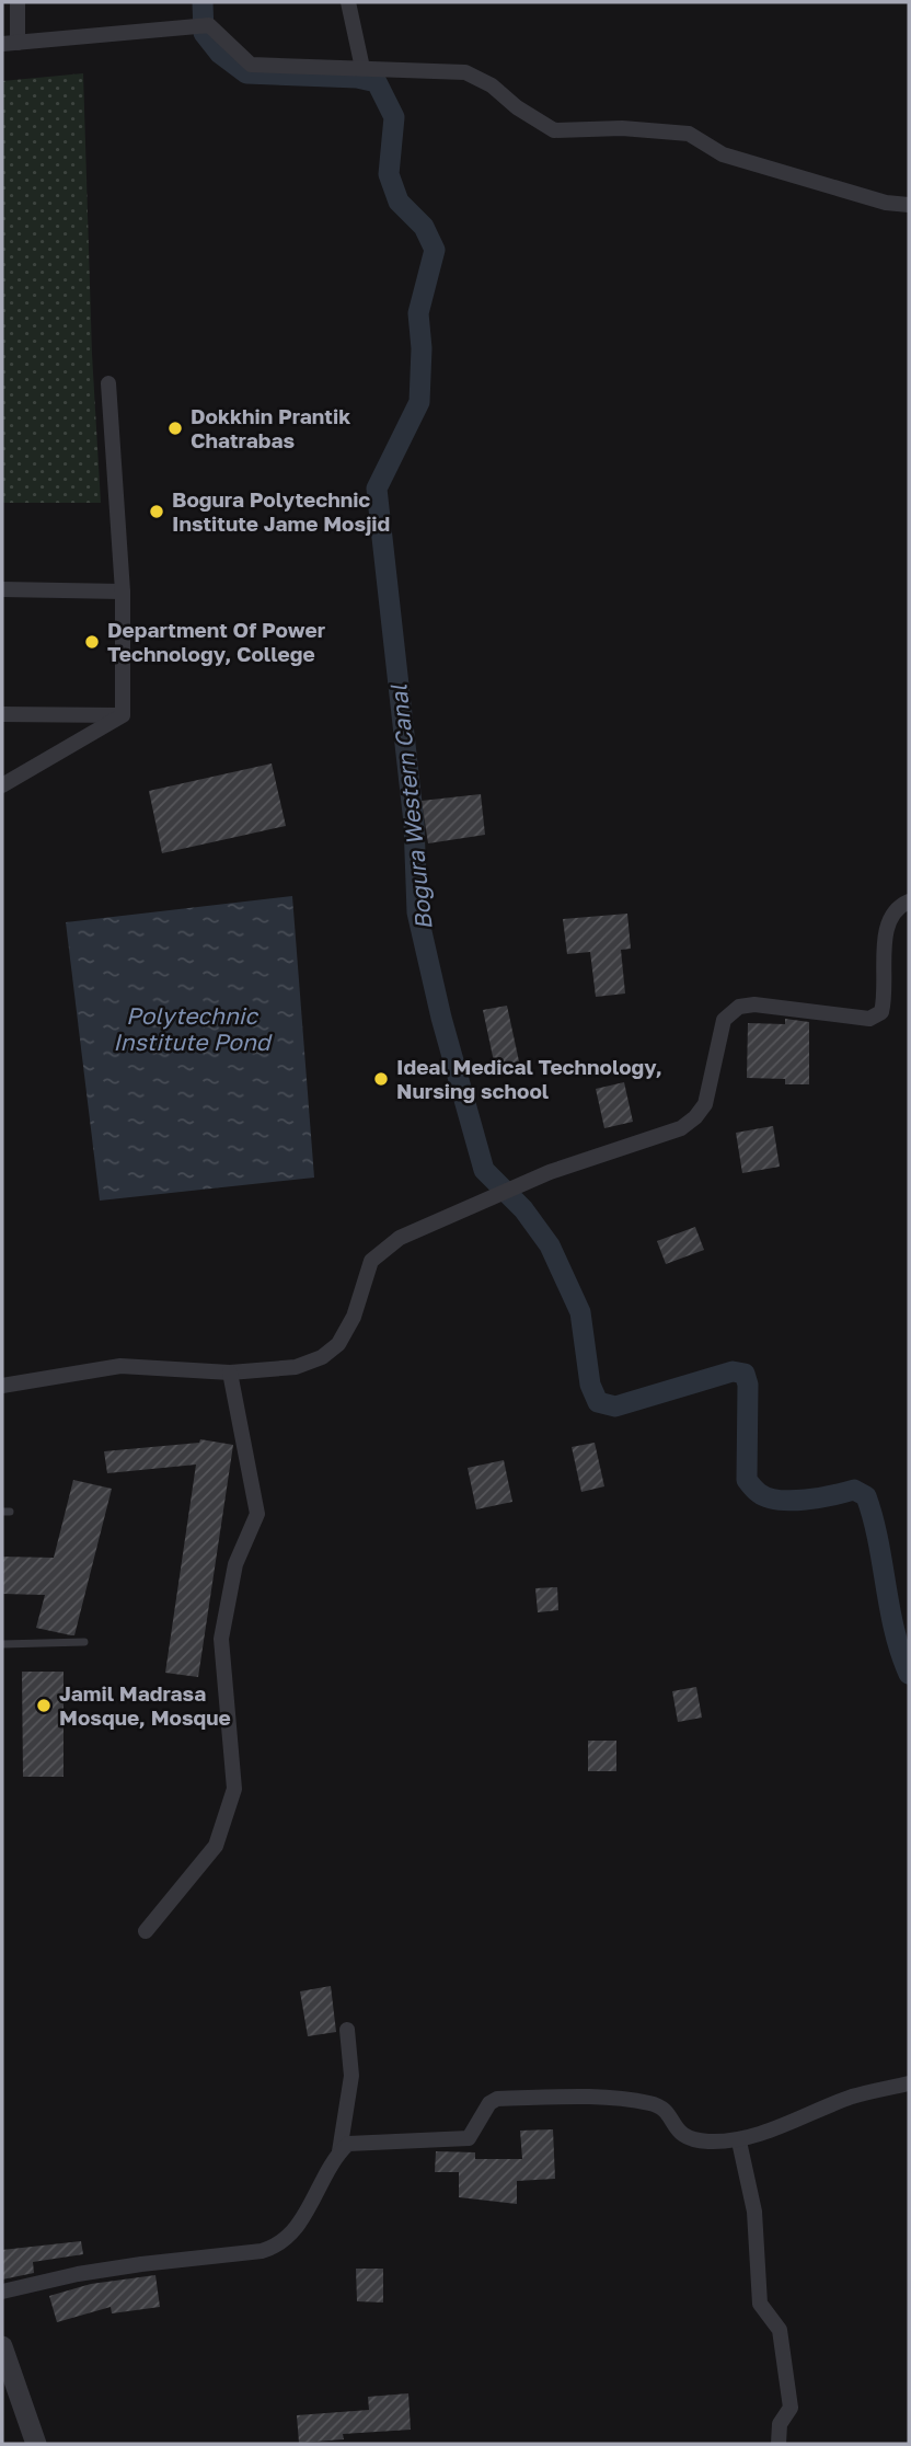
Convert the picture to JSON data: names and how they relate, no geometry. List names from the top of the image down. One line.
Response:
{"water":["Bogura Western Canal","Polytechnic Institute Pond"],"places":["Dokkhin Prantik Chatrabas","Bogura Polytechnic Institute Jame Mosjid","Department Of Power Technology, College","Ideal Medical Technology, Nursing school","Jamil Madrasa Mosque, Mosque"]}
